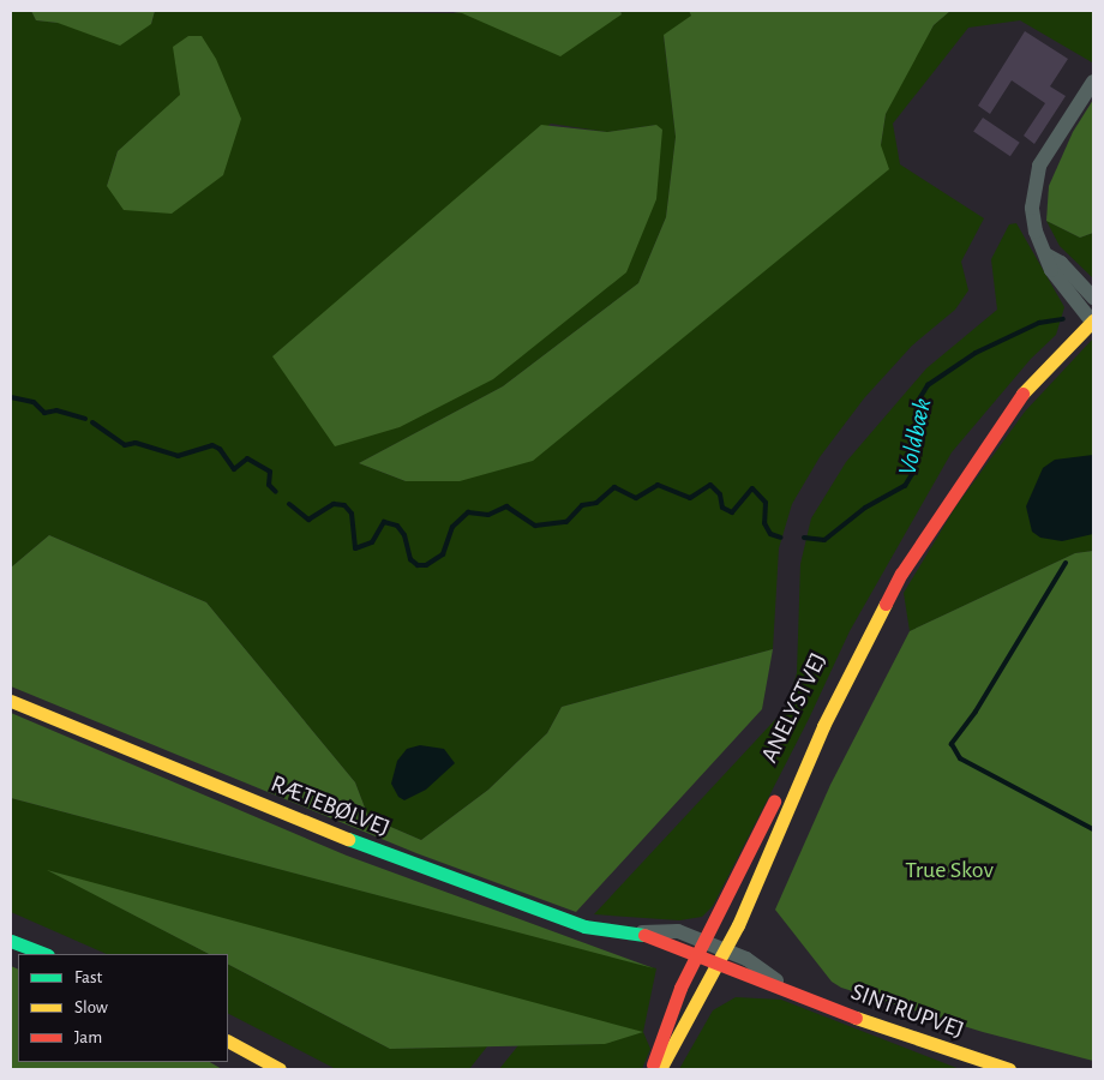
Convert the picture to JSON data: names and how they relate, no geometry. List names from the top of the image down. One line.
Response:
{"streets":{"main road":["ANELYSTVEJ","RÆTEBØLVEJ","SINTRUPVEJ"]},"crossings":[["ANELYSTVEJ","RÆTEBØLVEJ"],["ANELYSTVEJ","SINTRUPVEJ"],["RÆTEBØLVEJ","SINTRUPVEJ"]],"water":["Voldbæk"],"parks":["True Skov"],"legend":["Fast","Slow","Jam"]}
